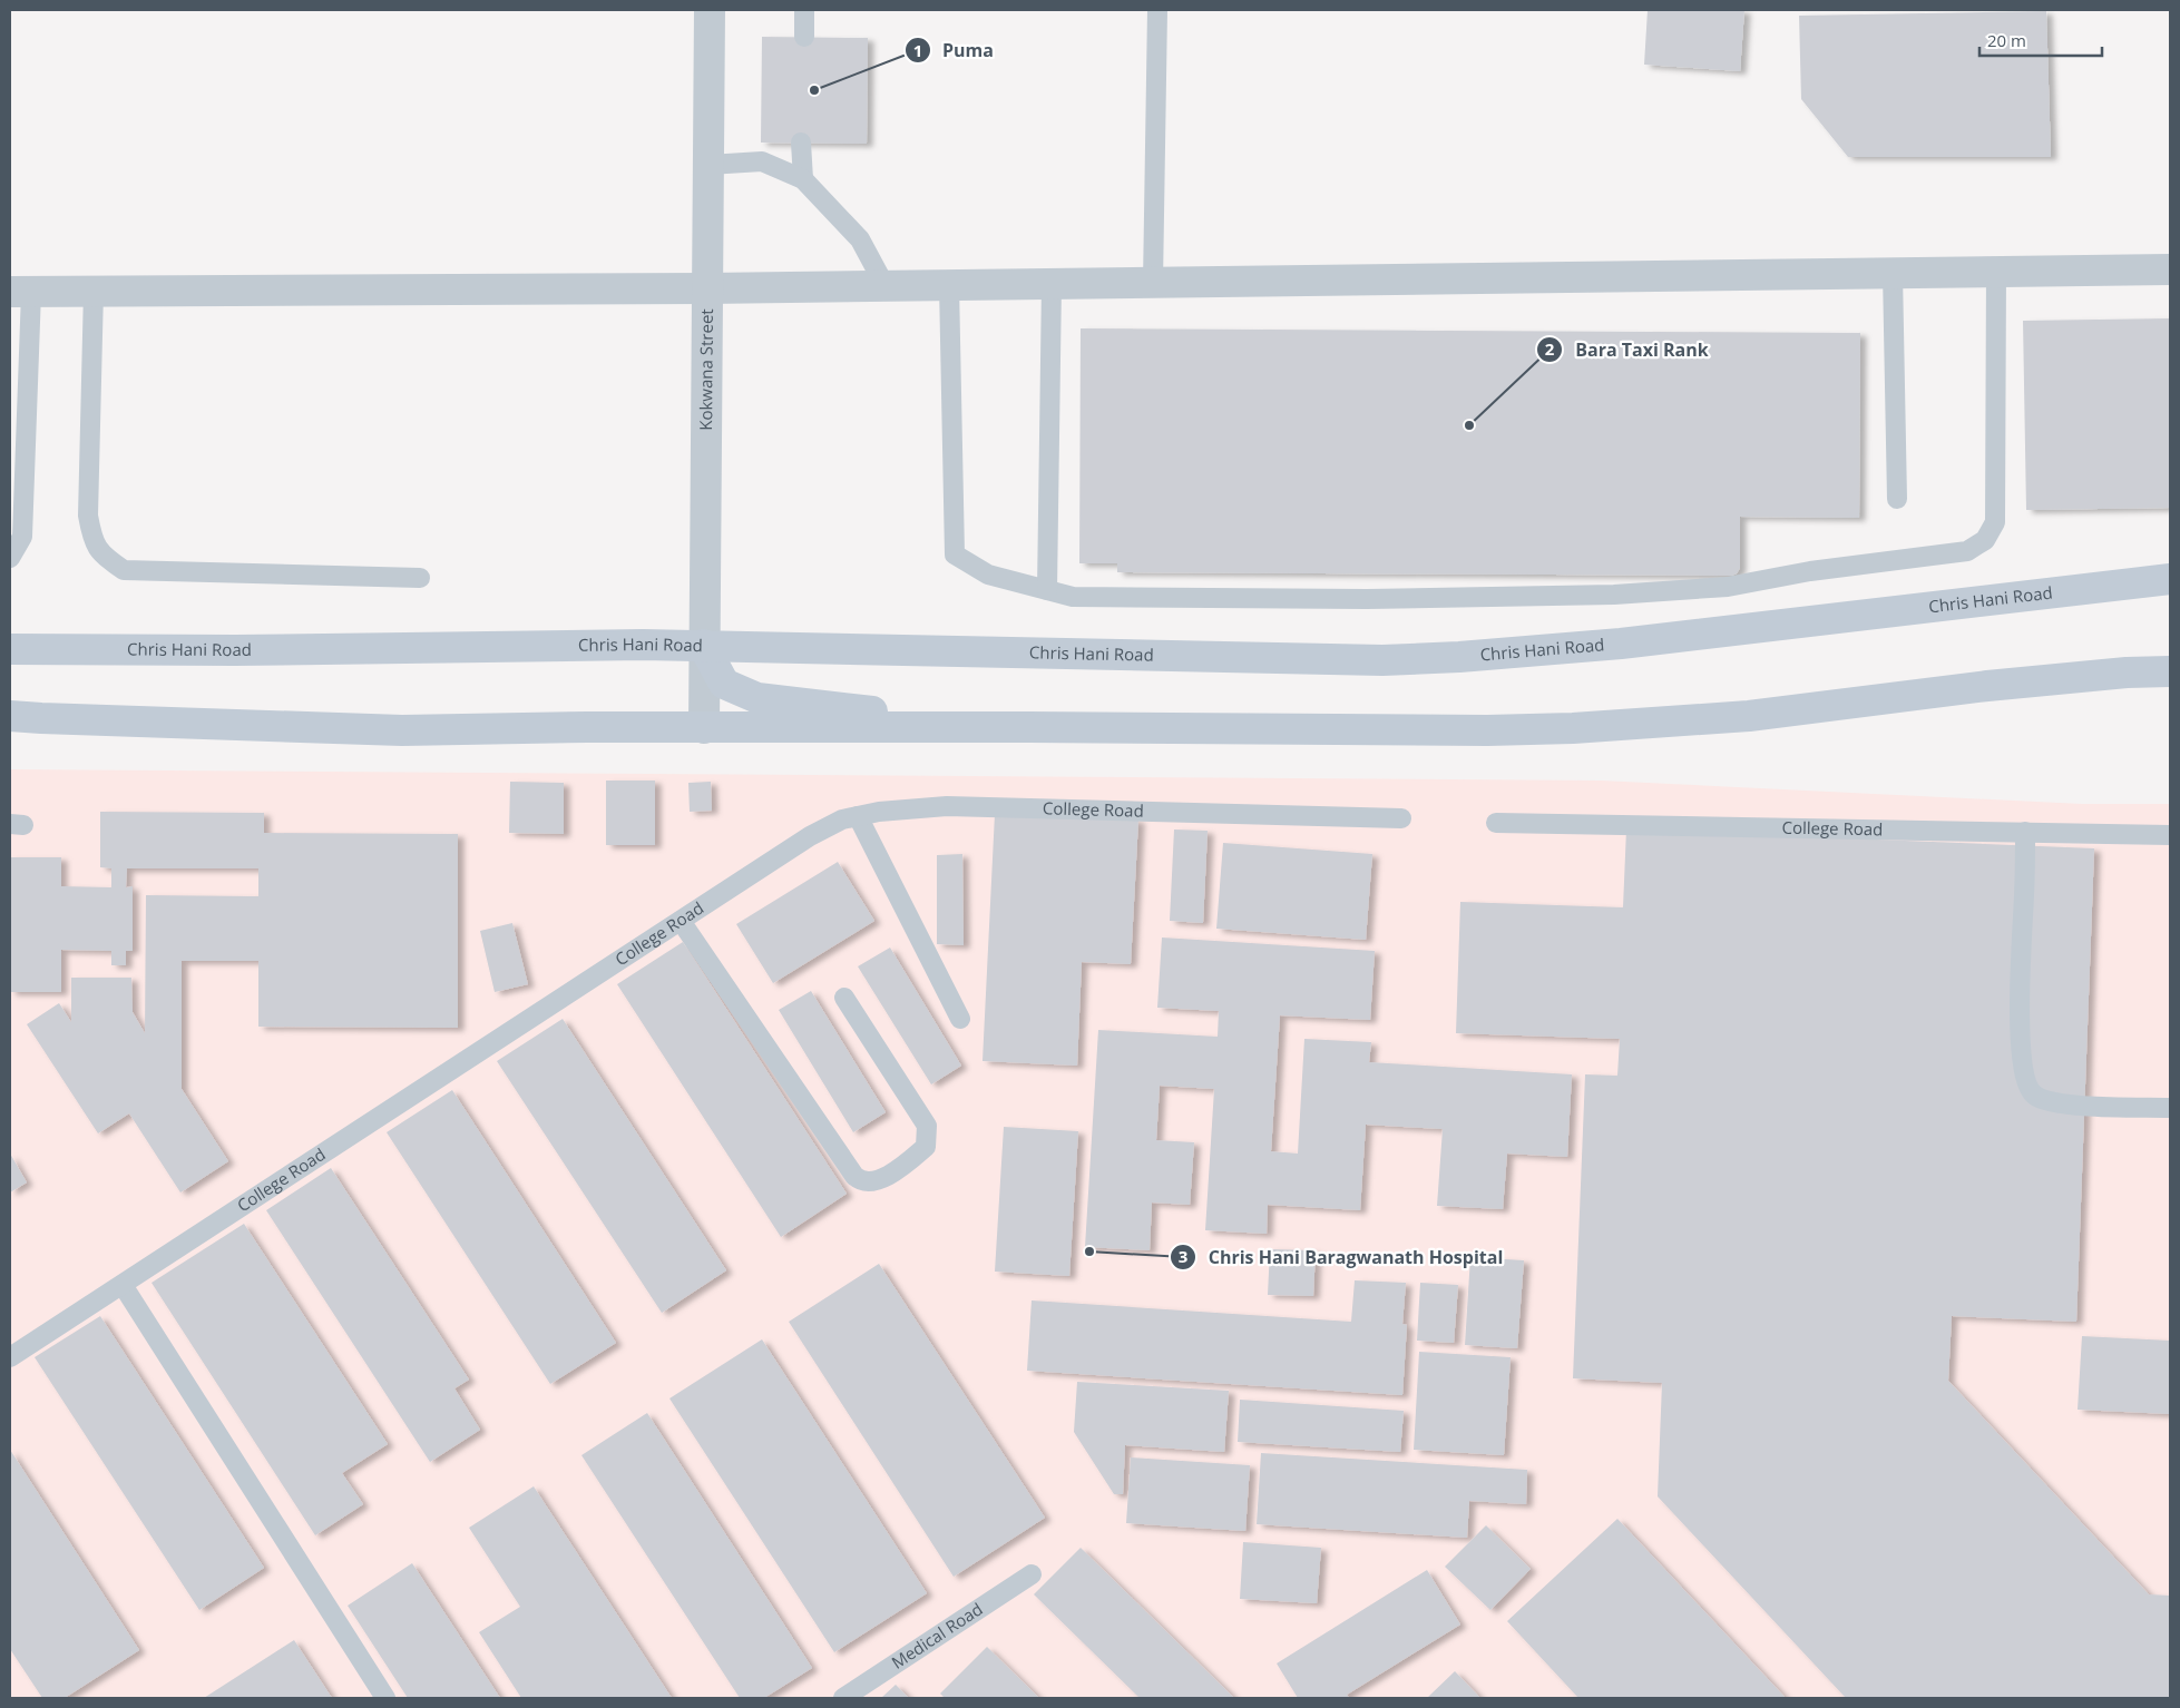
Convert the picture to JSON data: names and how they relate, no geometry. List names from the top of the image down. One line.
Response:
{"streets":{"main road":["Chris Hani Road"],"street":["Kokwana Street"],"lane":["College Road","Medical Road"]},"crossings":[["Kokwana Street","Chris Hani Road"]],"places":["Puma","Bara Taxi Rank","Chris Hani Baragwanath Hospital"],"scale_bar":"20 m"}
